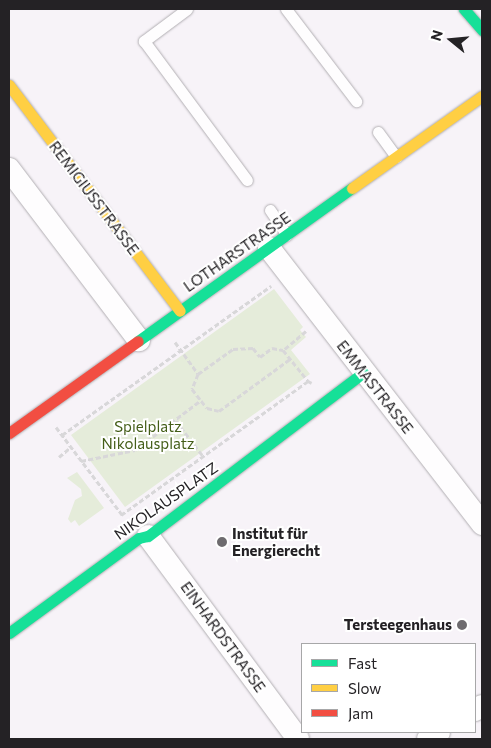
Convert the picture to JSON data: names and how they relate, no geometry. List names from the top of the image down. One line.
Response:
{"streets":{"street":["REMIGIUSSTRASSE","LOTHARSTRASSE","EMMASTRASSE","NIKOLAUSPLATZ","EINHARDSTRASSE"]},"crossings":[["REMIGIUSSTRASSE","LOTHARSTRASSE"],["LOTHARSTRASSE","EMMASTRASSE"],["EMMASTRASSE","NIKOLAUSPLATZ"],["NIKOLAUSPLATZ","EINHARDSTRASSE"]],"parks":["Spielplatz Nikolausplatz"],"places":["Institut für Energierecht","Tersteegenhaus"],"legend":["Fast","Slow","Jam"],"north":"left"}
